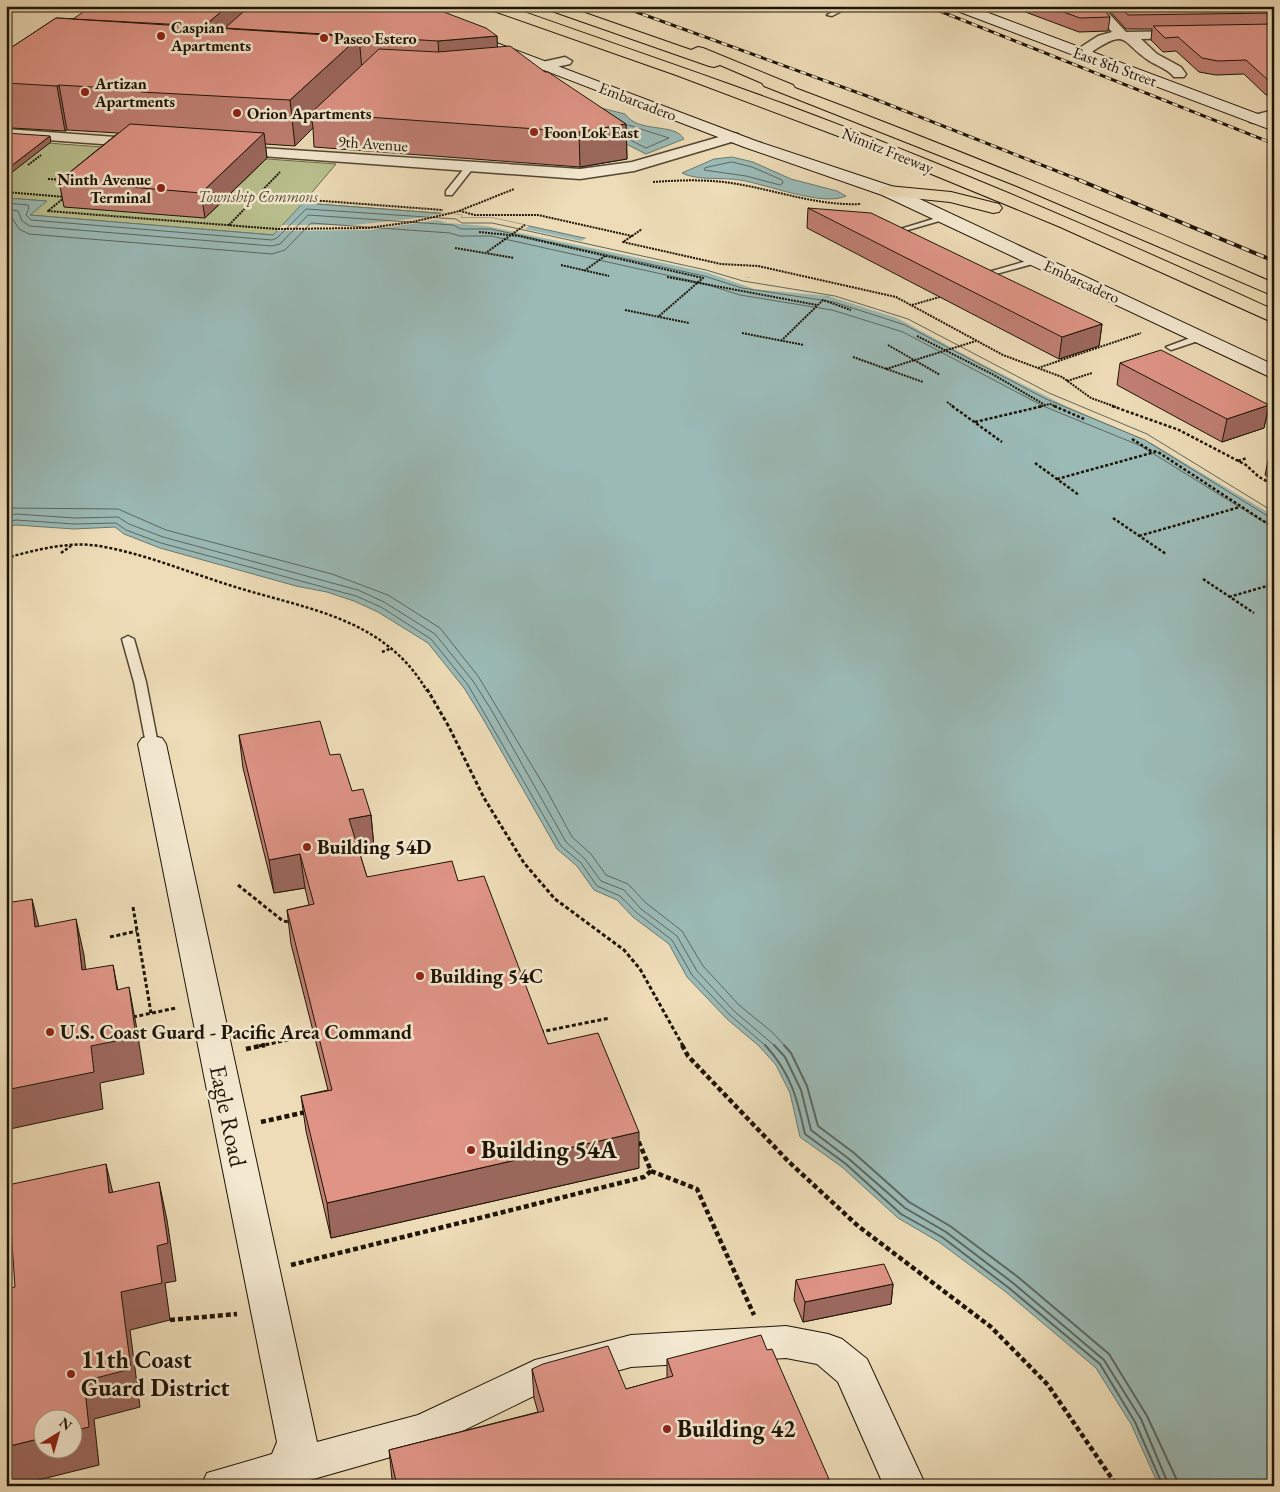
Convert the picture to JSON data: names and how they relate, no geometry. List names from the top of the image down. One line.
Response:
{"streets":{"highway":["Nimitz Freeway"],"main road":["East 8th Street","Embarcadero","Eagle Road"],"street":["9th Avenue"]},"crossings":[["Embarcadero","9th Avenue"]],"parks":["Township Commons"],"places":["Caspian Apartments","Paseo Estero","Artizan Apartments","Orion Apartments","Foon Lok East","Ninth Avenue Terminal","Building 54D","Building 54C","U.S. Coast Guard - Pacific Area Command","Building 54A","11th Coast Guard District","Building 42"],"north":"top right"}
